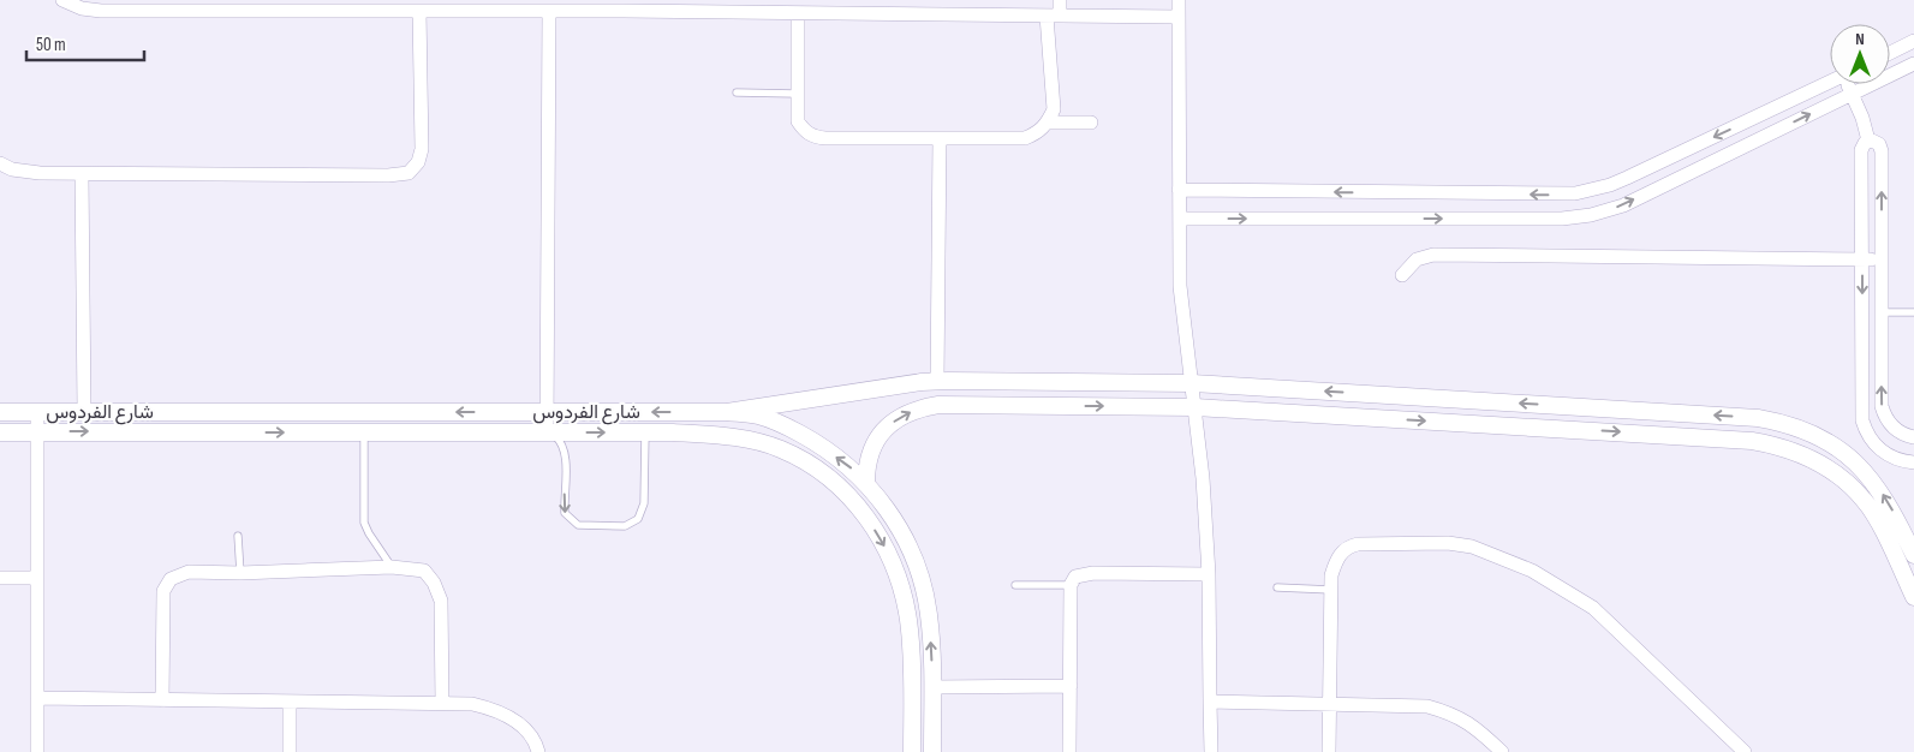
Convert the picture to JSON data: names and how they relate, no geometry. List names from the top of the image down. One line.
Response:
{"streets":{"street":["شارع الفردوس"]},"scale_bar":"50 m","north":"top"}
